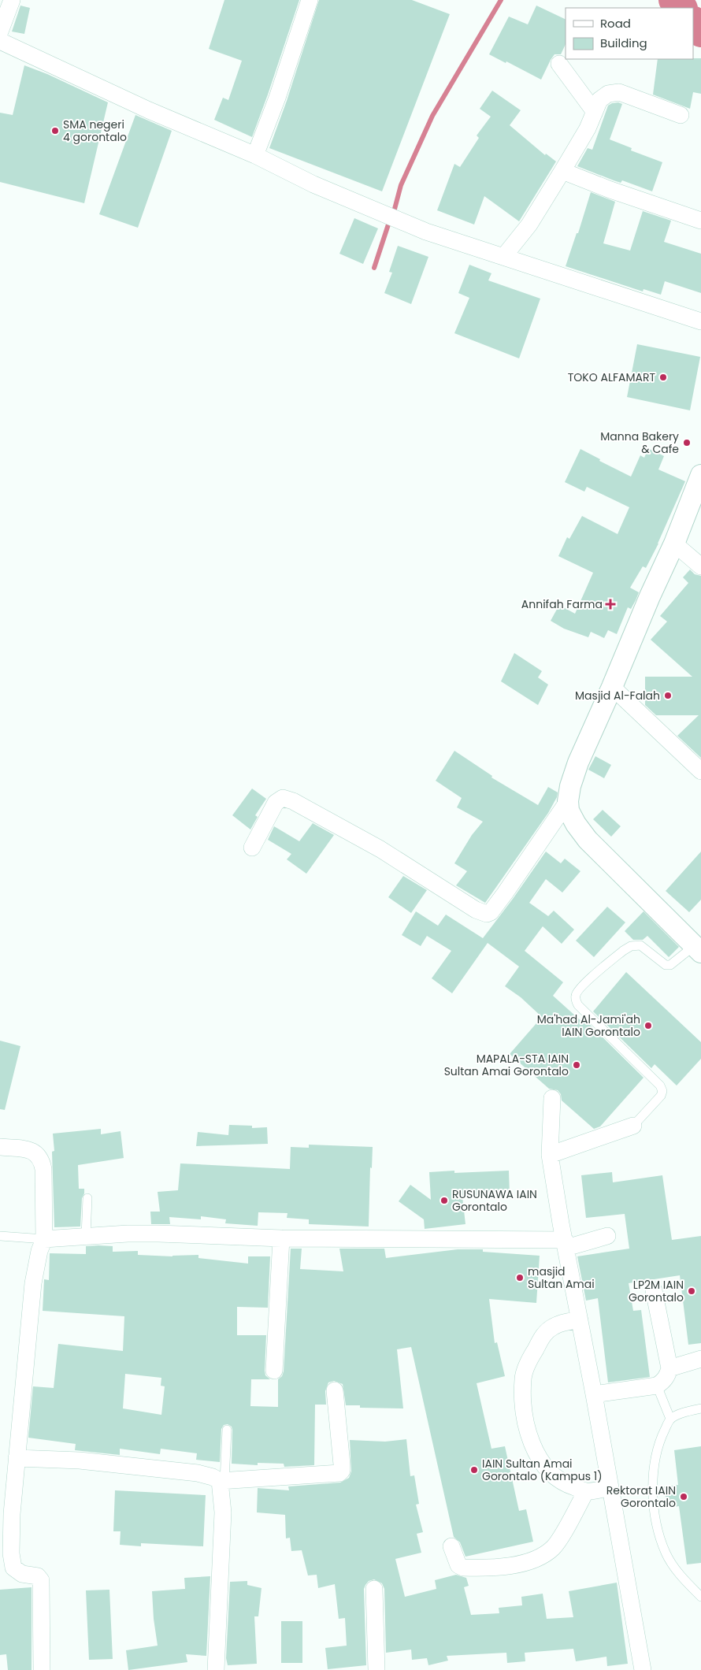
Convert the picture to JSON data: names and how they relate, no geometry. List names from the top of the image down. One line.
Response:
{"places":{"other":["SMA negeri 4 gorontalo","TOKO ALFAMART","Manna Bakery & Cafe","Masjid Al-Falah","Ma'had Al-Jami'ah IAIN Gorontalo","MAPALA-STA IAIN Sultan Amai Gorontalo","RUSUNAWA IAIN Gorontalo","masjid Sultan Amai","LP2M IAIN Gorontalo","IAIN Sultan Amai Gorontalo (Kampus 1)","Rektorat IAIN Gorontalo"],"health":["Annifah Farma"]},"legend":["Road","Building"]}
